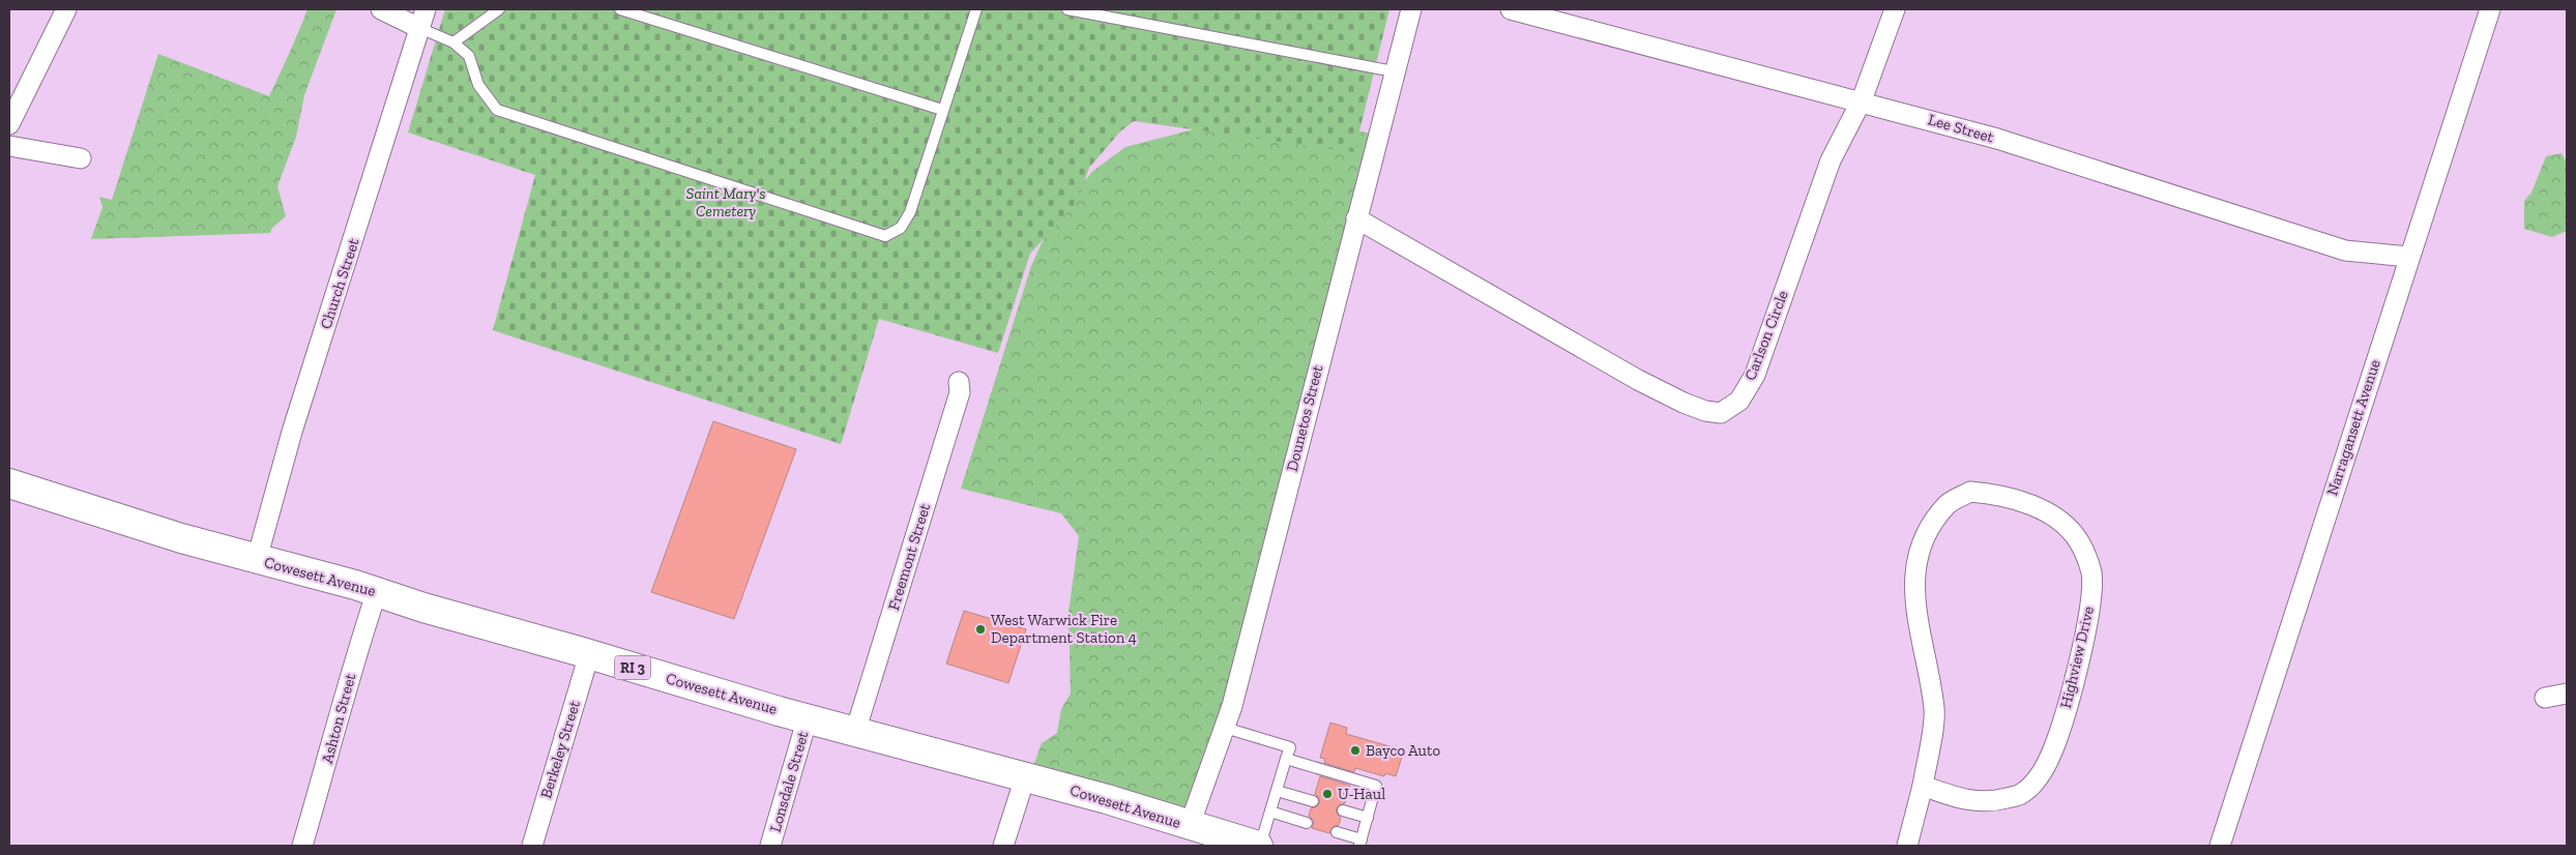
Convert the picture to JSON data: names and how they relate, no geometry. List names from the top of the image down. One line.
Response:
{"streets":{"main road":["Cowesett Avenue","RI 3"],"street":["Lee Street","Church Street","Carlson Circle","Dounetos Street","Narragansett Avenue","Freemont Street","Highview Drive","Ashton Street","Berkeley Street","Lonsdale Street"]},"crossings":[["Lee Street","Carlson Circle"],["Lee Street","Narragansett Avenue"],["Church Street","Cowesett Avenue"],["Carlson Circle","Dounetos Street"],["Dounetos Street","Cowesett Avenue"],["Freemont Street","Cowesett Avenue"],["Cowesett Avenue","Ashton Street"],["Cowesett Avenue","Berkeley Street"],["Cowesett Avenue","Lonsdale Street"]],"parks":["Saint Mary's Cemetery"],"places":["West Warwick Fire Department Station 4","Bayco Auto","U-Haul"]}
